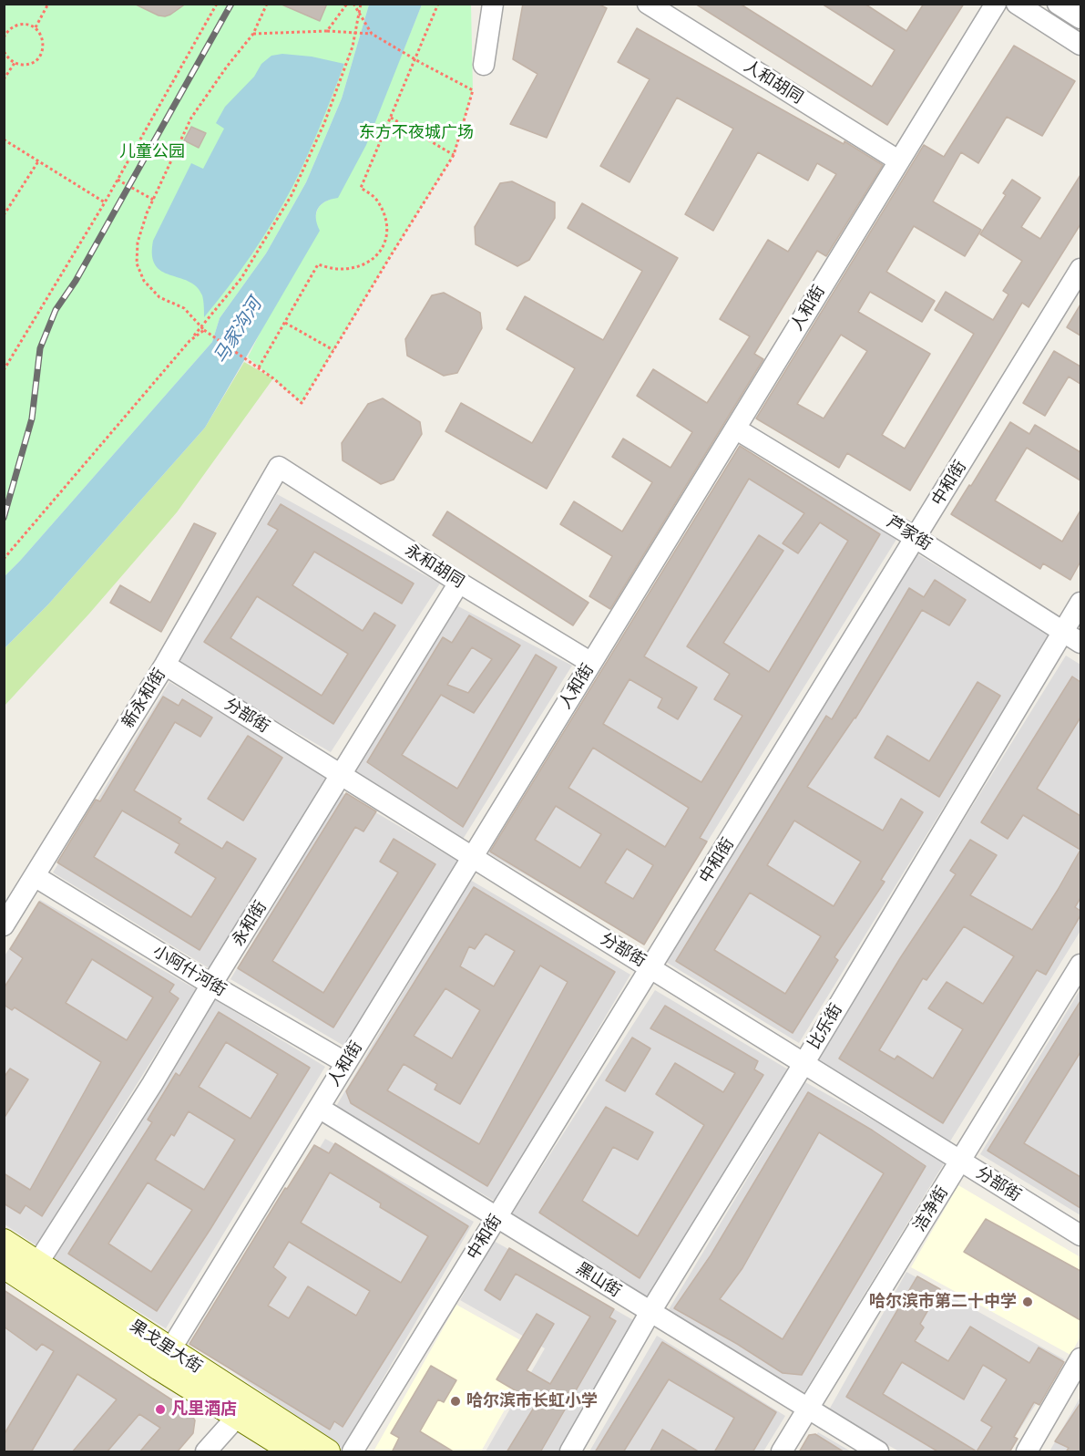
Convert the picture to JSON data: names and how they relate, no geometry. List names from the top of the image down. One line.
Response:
{"streets":{"main road":["果戈里大街"],"street":["人和胡同","人和街","中和街","芦家街","永和胡同","新永和街","分部街","永和街","小阿什河街","比乐街","洁净街","黑山街"]},"crossings":[["人和胡同","人和街"],["人和街","芦家街"],["人和街","永和胡同"],["人和街","分部街"],["人和街","小阿什河街"],["人和街","黑山街"],["人和街","果戈里大街"],["中和街","芦家街"],["中和街","分部街"],["中和街","黑山街"],["芦家街","比乐街"],["永和胡同","新永和街"],["永和胡同","永和街"],["新永和街","分部街"],["新永和街","小阿什河街"],["分部街","永和街"],["分部街","比乐街"],["分部街","洁净街"],["永和街","小阿什河街"],["永和街","果戈里大街"],["比乐街","黑山街"],["洁净街","黑山街"]],"water":["马家沟河"],"parks":["东方不夜城广场","儿童公园"],"places":["哈尔滨市第二十中学","哈尔滨市长虹小学","凡里酒店"]}
